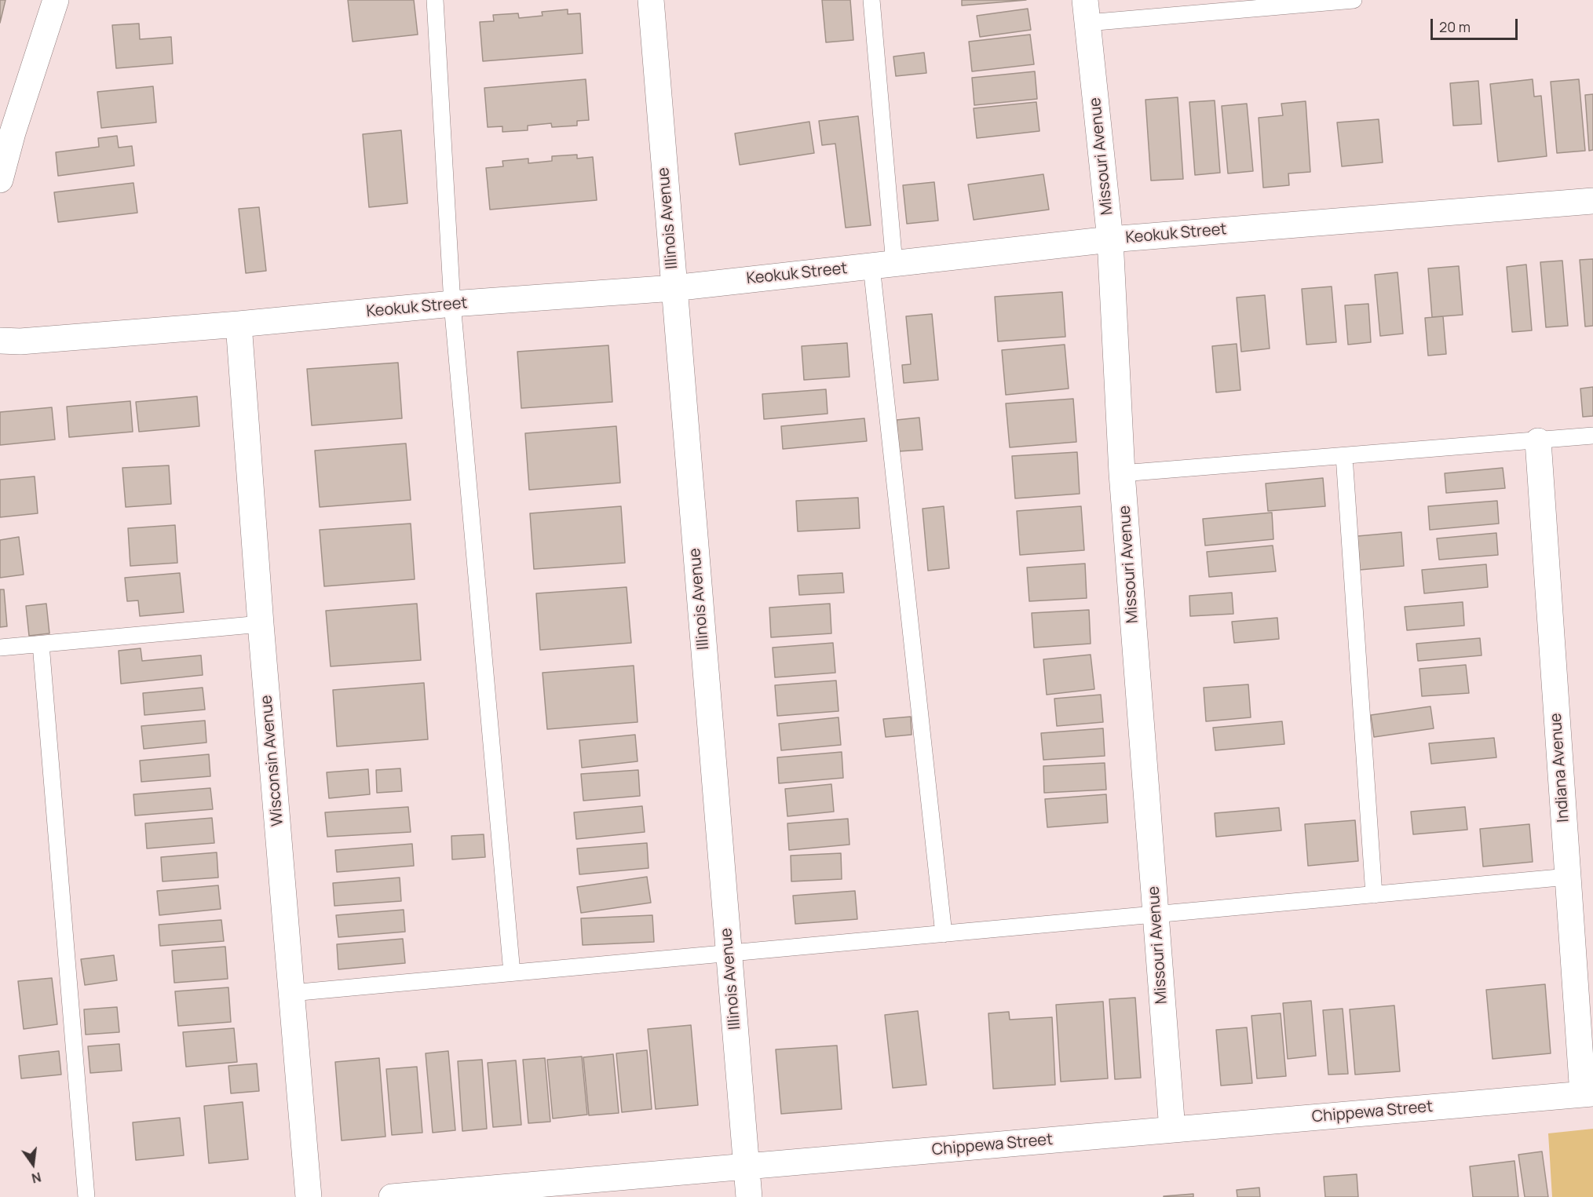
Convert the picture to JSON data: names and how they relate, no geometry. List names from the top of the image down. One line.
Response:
{"streets":{"street":["Missouri Avenue","Illinois Avenue","Keokuk Street","Wisconsin Avenue","Indiana Avenue","Chippewa Street"]},"crossings":[["Missouri Avenue","Keokuk Street"],["Missouri Avenue","Chippewa Street"],["Illinois Avenue","Keokuk Street"],["Illinois Avenue","Chippewa Street"],["Keokuk Street","Wisconsin Avenue"],["Indiana Avenue","Chippewa Street"]],"scale_bar":"20 m","north":"bottom"}
